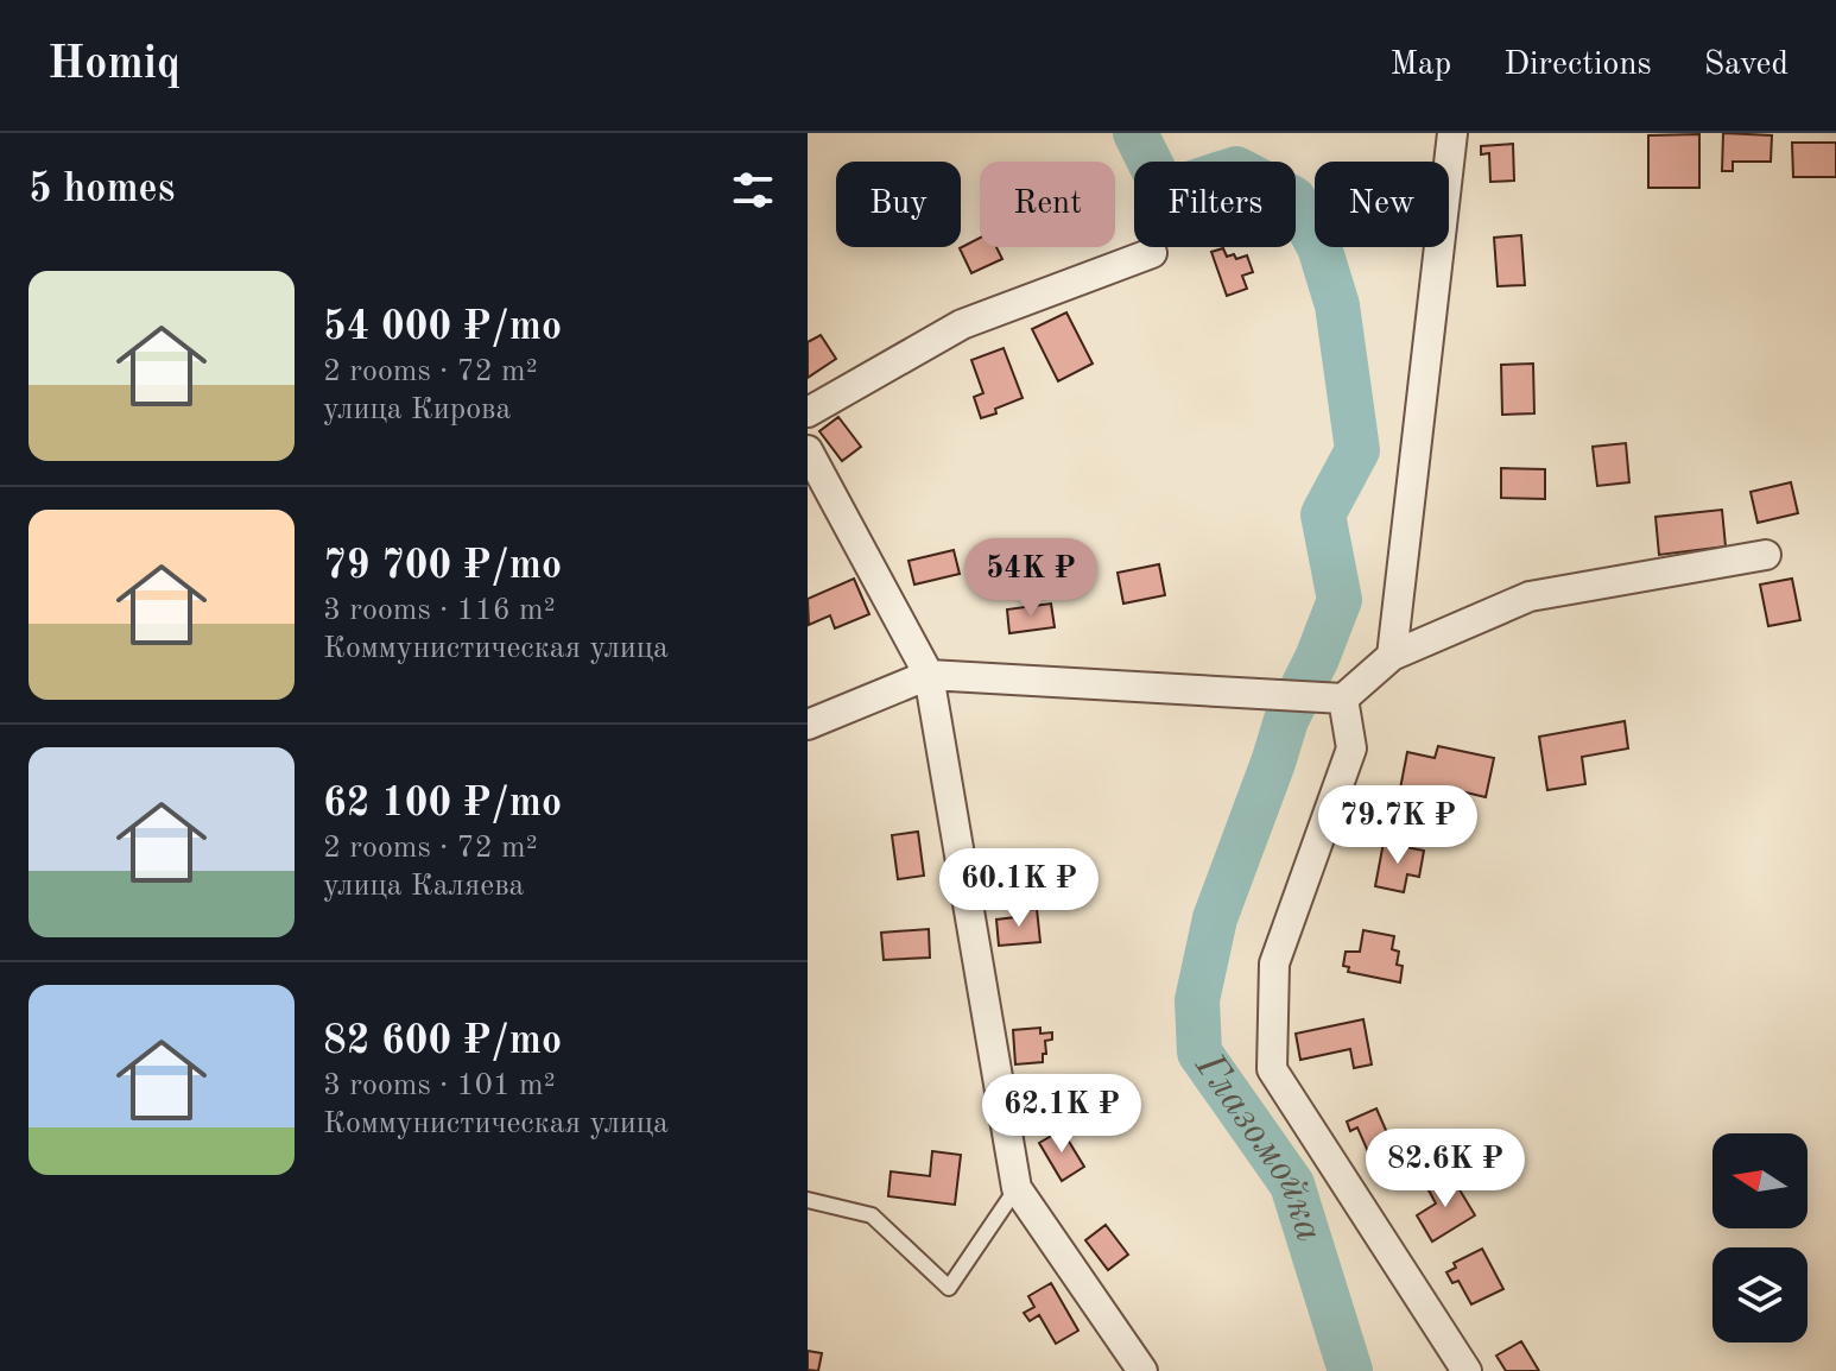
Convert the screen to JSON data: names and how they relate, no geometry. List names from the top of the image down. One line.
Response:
{"water":["Глазомойка"],"north":"left","page":{"header":"Homiq","nav":["Map","Directions","Saved"],"heading":"5 homes","chip":["Buy","Rent","Filters","New"],"list":[{"name":"54 000 ₽/mo","note":"2 rooms · 72 m² · улица Кирова"},{"name":"79 700 ₽/mo","note":"3 rooms · 116 m² · Коммунистическая улица"},{"name":"62 100 ₽/mo","note":"2 rooms · 72 m² · улица Каляева"},{"name":"82 600 ₽/mo","note":"3 rooms · 101 m² · Коммунистическая улица"}],"price":["54K ₽","79.7K ₽","60.1K ₽","62.1K ₽","82.6K ₽"]}}
